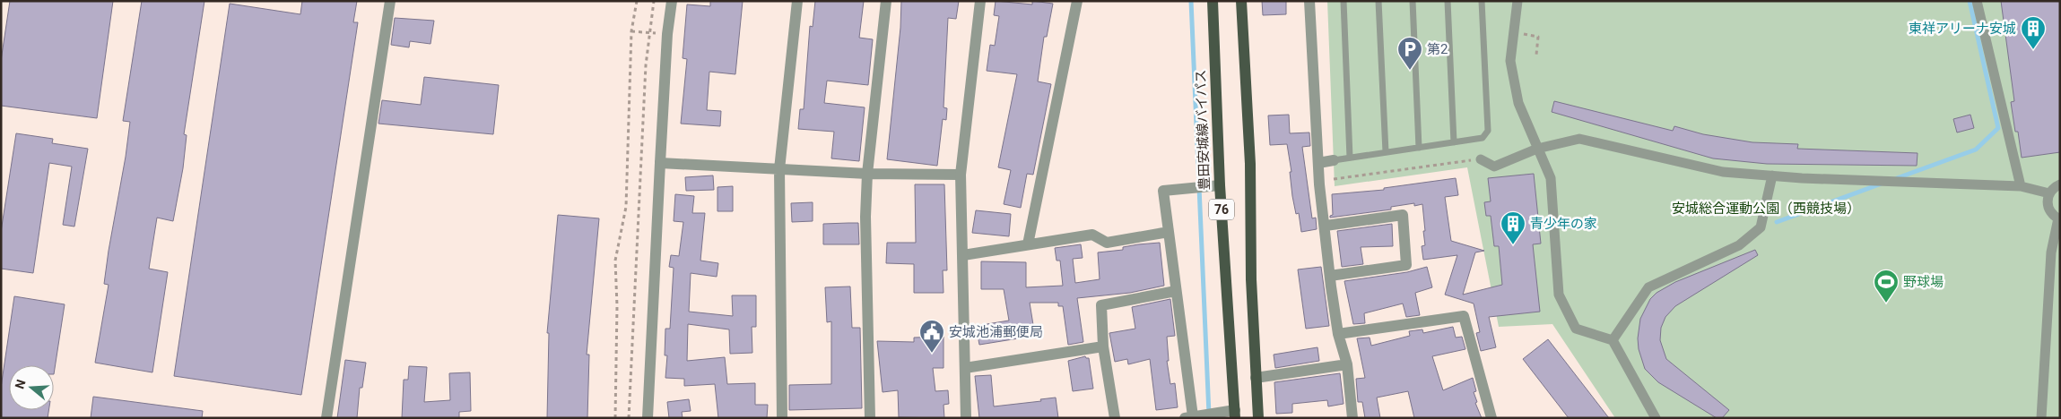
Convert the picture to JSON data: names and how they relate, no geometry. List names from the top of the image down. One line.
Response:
{"streets":{"main road":["豊田安城線バイパス","76"]},"parks":["安城総合運動公園（西競技場）"],"places":{"building":["東祥アリーナ安城","青少年の家"],"parking":["第2"],"sports":["野球場"],"public building":["安城池浦郵便局"]},"north":"left"}
